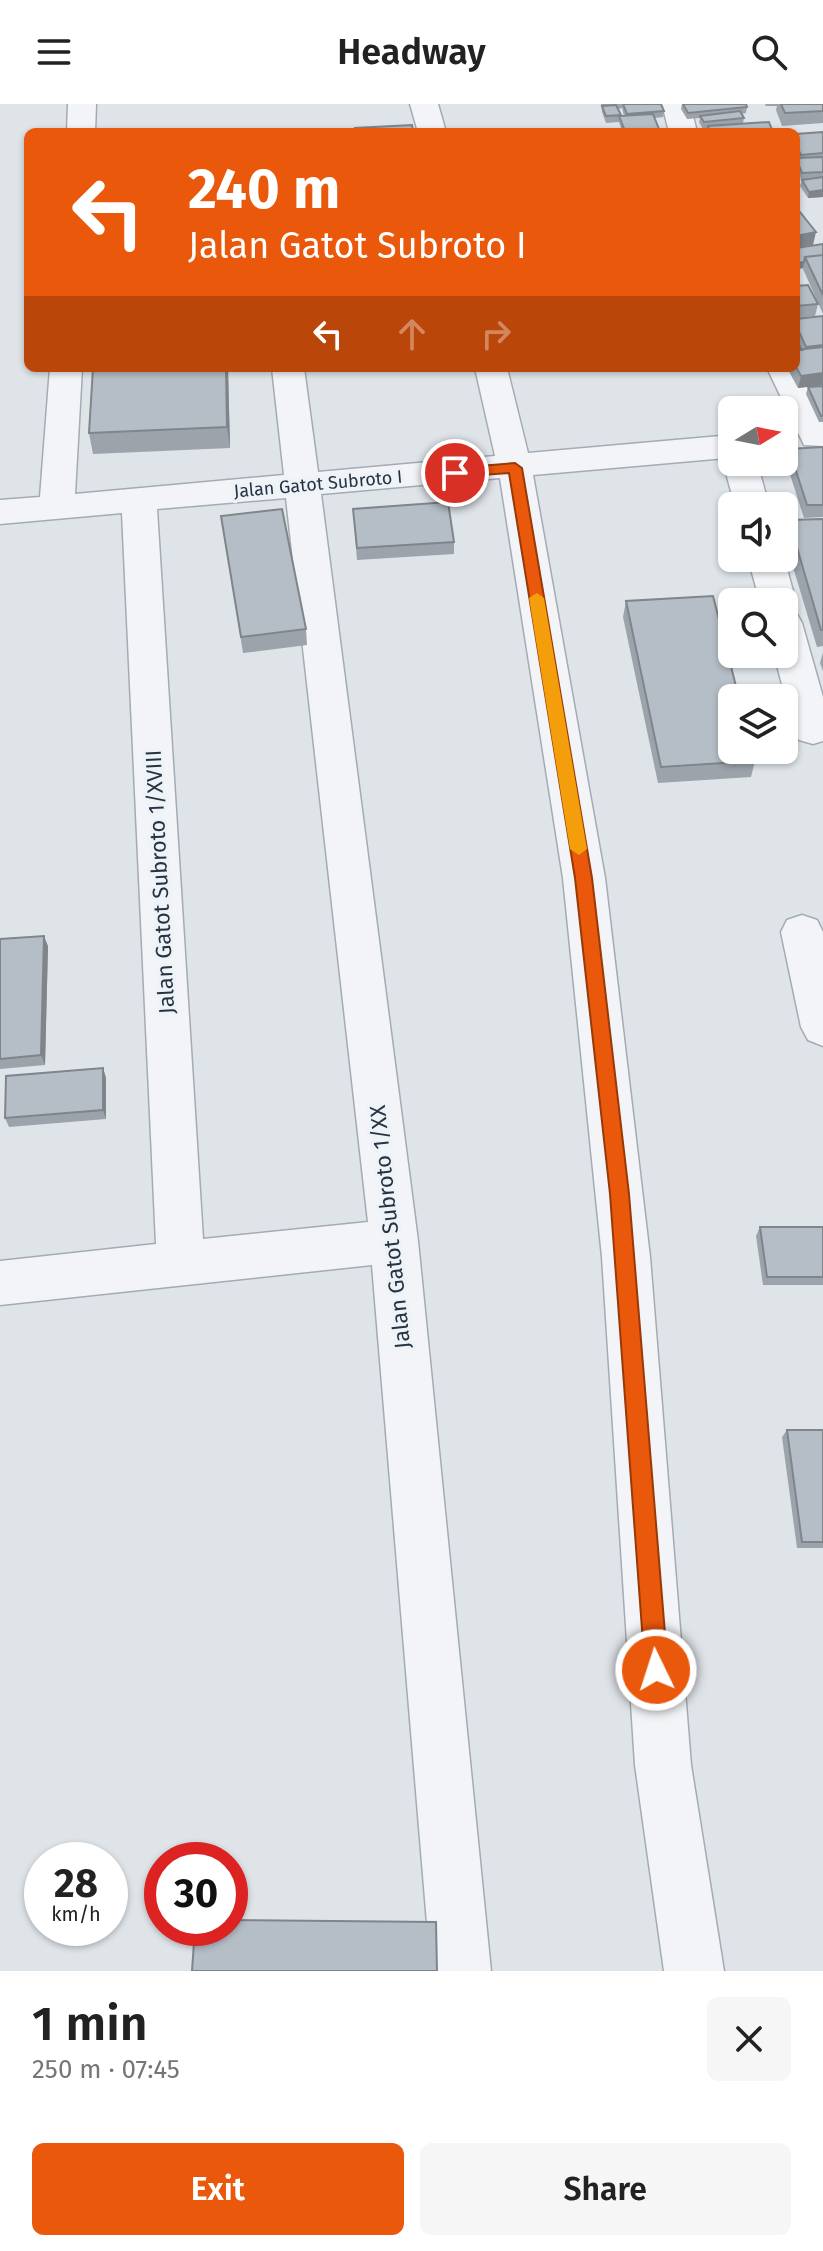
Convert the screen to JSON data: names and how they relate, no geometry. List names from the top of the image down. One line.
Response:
{"streets":{"street":["Jalan Gatot Subroto I","Jalan Gatot Subroto 1/XVIII","Jalan Gatot Subroto 1/XX"]},"crossings":[["Jalan Gatot Subroto I","Jalan Gatot Subroto 1/XVIII"],["Jalan Gatot Subroto I","Jalan Gatot Subroto 1/XX"]],"north":"right","page":{"header":"Headway","turn":["240 m","Jalan Gatot Subroto I"],"speed":"28 km/h","limit":"30","heading":["1 min","250 m · 07:45"],"buttons":["Exit","Share"]}}
